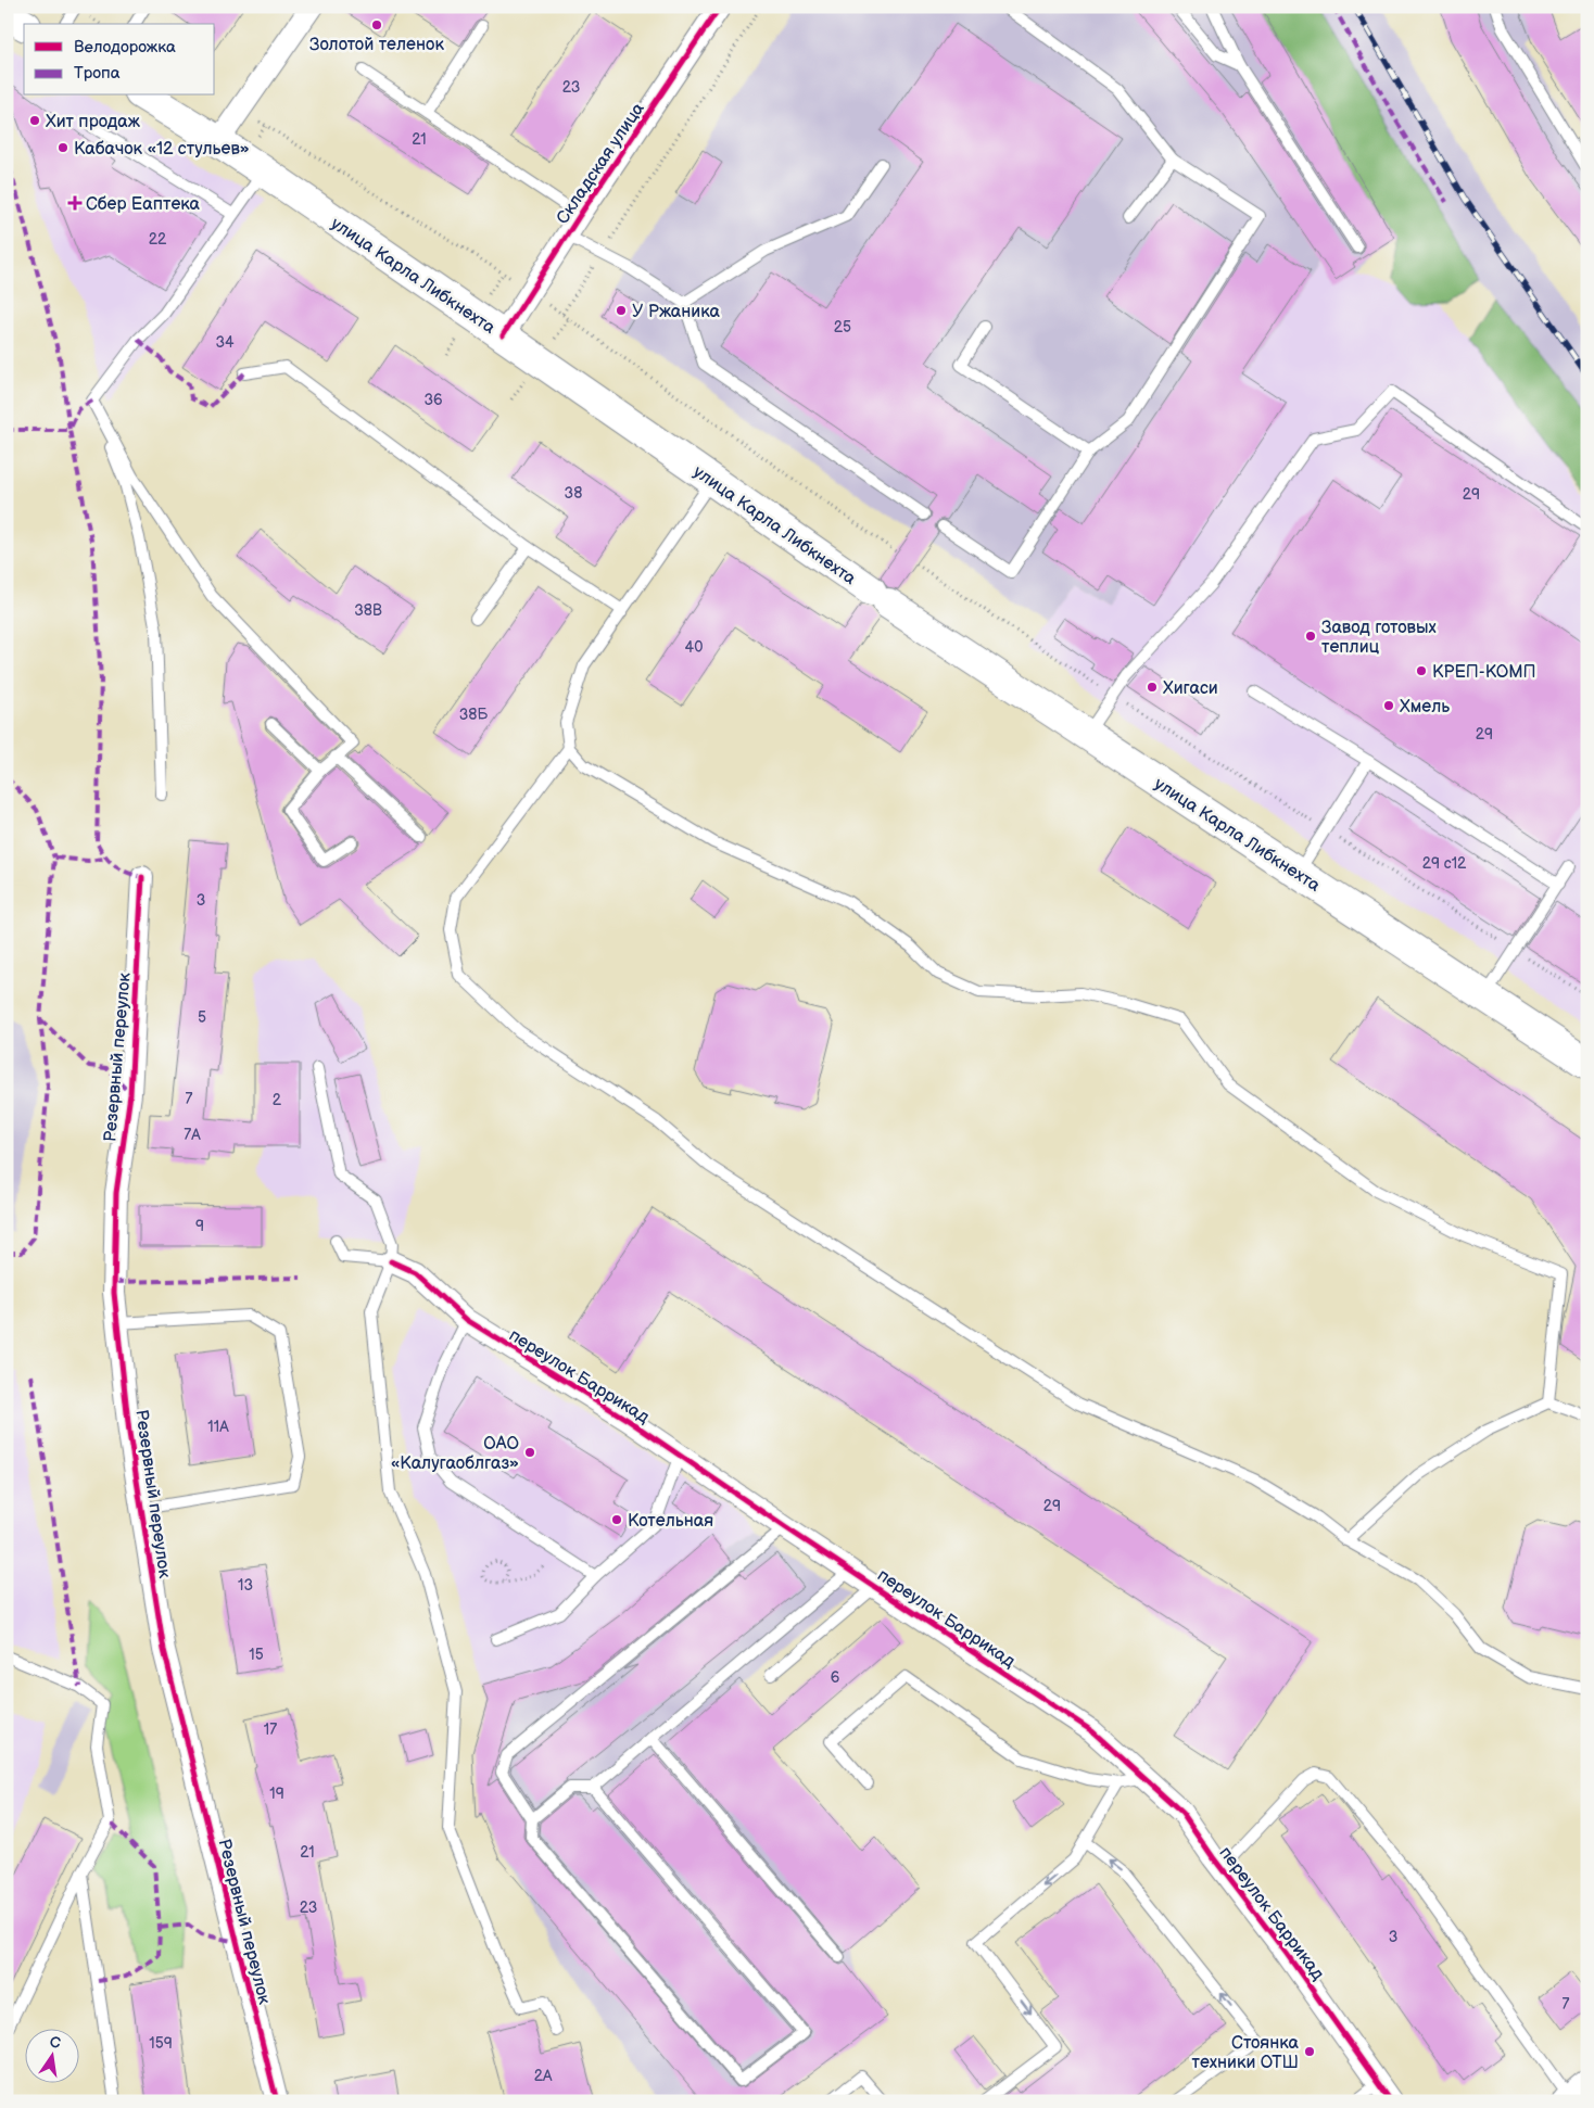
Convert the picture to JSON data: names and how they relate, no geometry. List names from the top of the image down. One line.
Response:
{"streets":{"main road":["улица Карла Либкнехта"],"street":["Складская улица","Резервный переулок","переулок Баррикад"]},"crossings":[["Складская улица","улица Карла Либкнехта"]],"places":{"other":["Золотой теленок","Хит продаж","Кабачок «12 стульев»","У Ржаника","Завод готовых теплиц","КРЕП-КОМП","Хигаси","Хмель","ОАО «Калугаоблгаз»","Котельная","Стоянка техники ОТШ"],"health":["Сбер Еаптека"]},"house_numbers":["23","21","22","25","34","36","38","29","38В","40","38Б","29","29 с12","3","5","7","2","7А","9","11А","29","13","15","6","17","19","21","23","3","7","159","2А"],"legend":["Велодорожка","Тропа"],"north":"top"}
